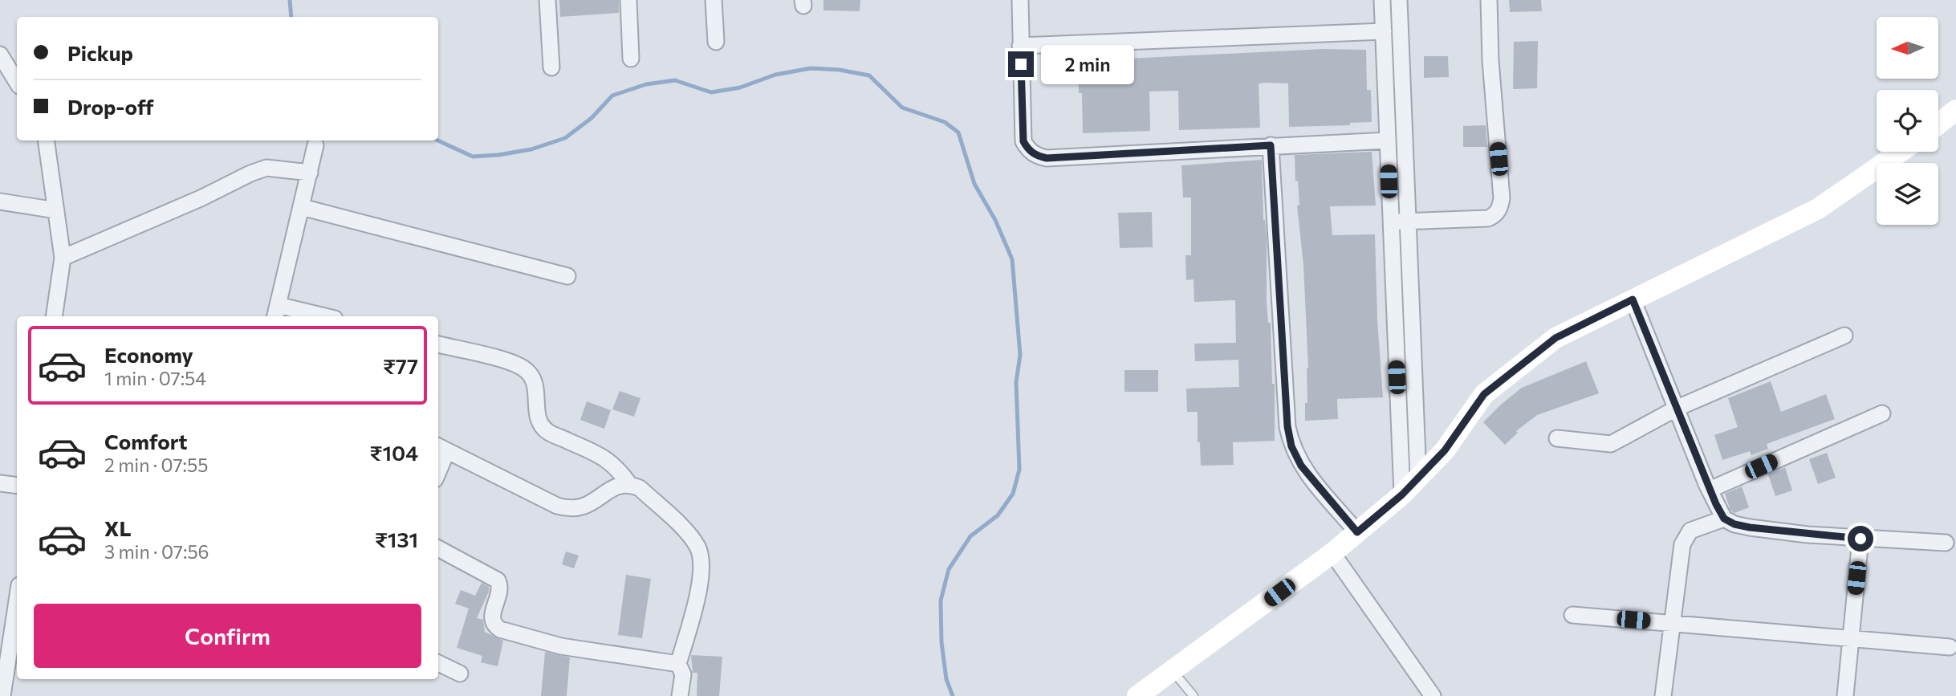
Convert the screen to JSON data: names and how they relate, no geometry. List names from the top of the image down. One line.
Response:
{"north":"left","page":{"banner":["Pickup","Drop-off"],"bubble":"2 min","list":[{"name":"Economy","note":"1 min · 07:54","value":"₹77"},{"name":"Comfort","note":"2 min · 07:55","value":"₹104"},{"name":"XL","note":"3 min · 07:56","value":"₹131"}],"buttons":"Confirm"}}
